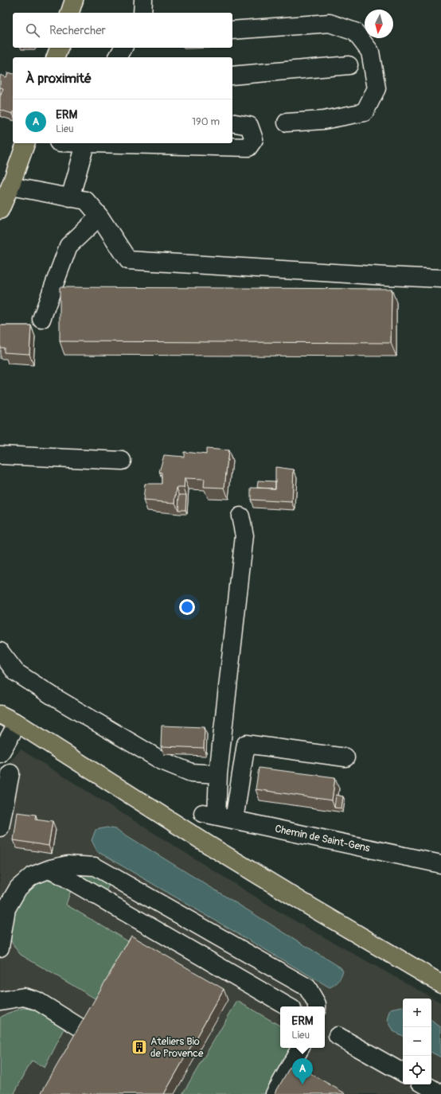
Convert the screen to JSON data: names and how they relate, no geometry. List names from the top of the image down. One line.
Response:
{"streets":{"street":["Chemin de Saint-Gens"]},"places":{"building":["Ateliers Bio de Provence"]},"north":"bottom","page":{"search":"Rechercher","heading":"À proximité","list":[{"mark":"A","name":"ERM","note":"Lieu","value":"190 m"}],"map_buttons":["+","−"],"popup":["ERM","Lieu"],"pins":"A"}}
